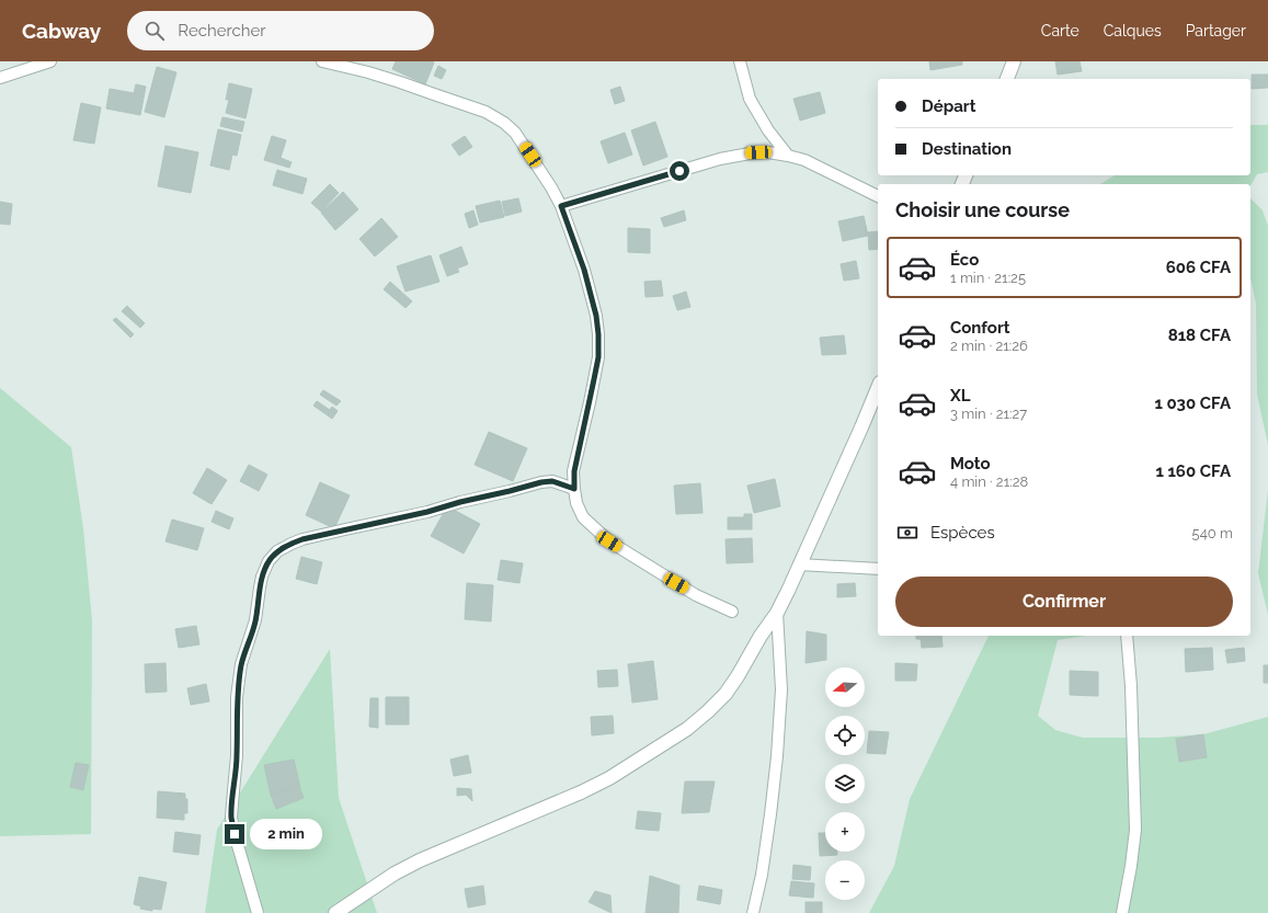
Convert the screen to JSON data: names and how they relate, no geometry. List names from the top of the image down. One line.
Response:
{"north":"left","page":{"header":"Cabway","search":"Rechercher","nav":["Carte","Calques","Partager"],"banner":["Départ","Destination"],"heading":"Choisir une course","list":[{"name":"Éco","note":"1 min · 21:25","value":"606 CFA"},{"name":"Confort","note":"2 min · 21:26","value":"818 CFA"},{"name":"XL","note":"3 min · 21:27","value":"1 030 CFA"},{"name":"Moto","note":"4 min · 21:28","value":"1 160 CFA"}],"pay":["Espèces","540 m"],"buttons":"Confirmer","map_buttons":["+","−"],"bubble":"2 min"}}
